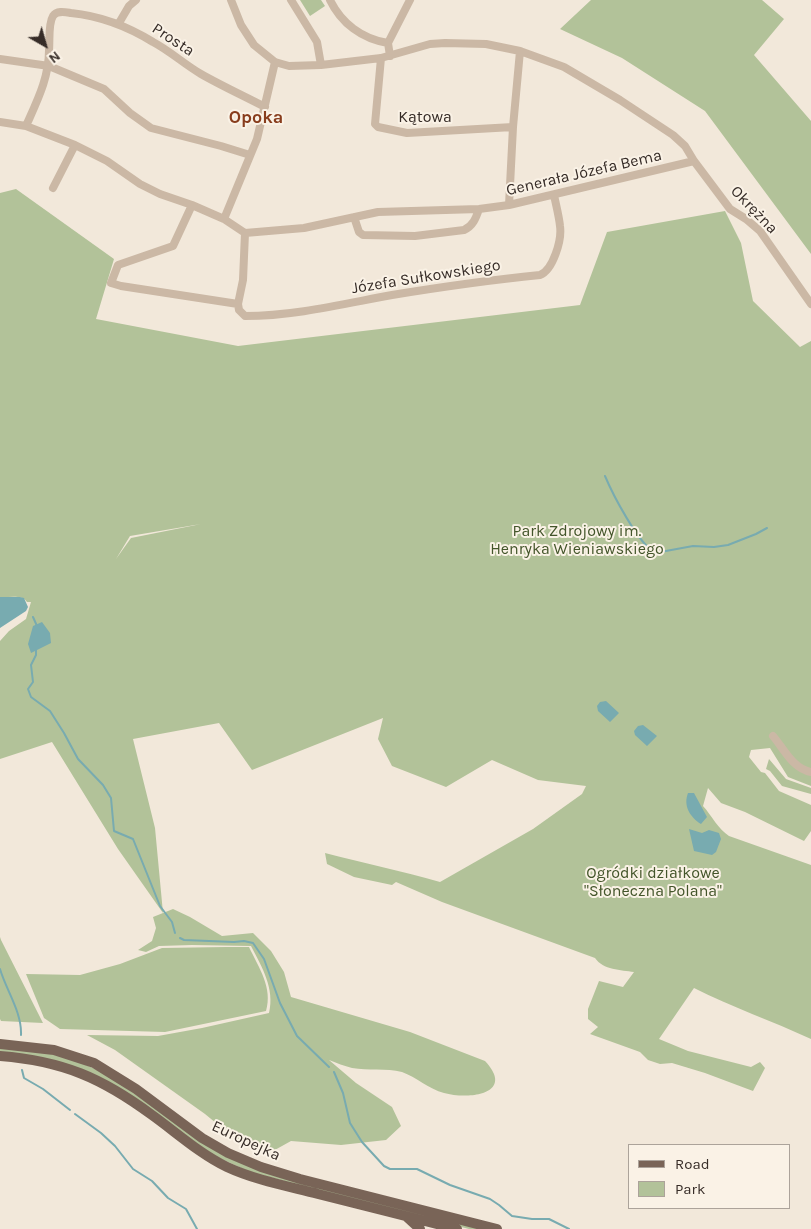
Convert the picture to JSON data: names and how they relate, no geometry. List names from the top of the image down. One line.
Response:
{"streets":{"main road":["Europejka"],"street":["Prosta","Kątowa","Generała Józefa Bema","Okrężna","Józefa Sułkowskiego"]},"crossings":[["Kątowa","Okrężna"],["Generała Józefa Bema","Okrężna"],["Generała Józefa Bema","Józefa Sułkowskiego"]],"districts":["Opoka"],"parks":["Park Zdrojowy im. Henryka Wieniawskiego","Ogródki działkowe \"Słoneczna Polana\""],"legend":["Road","Park"],"north":"bottom right"}
